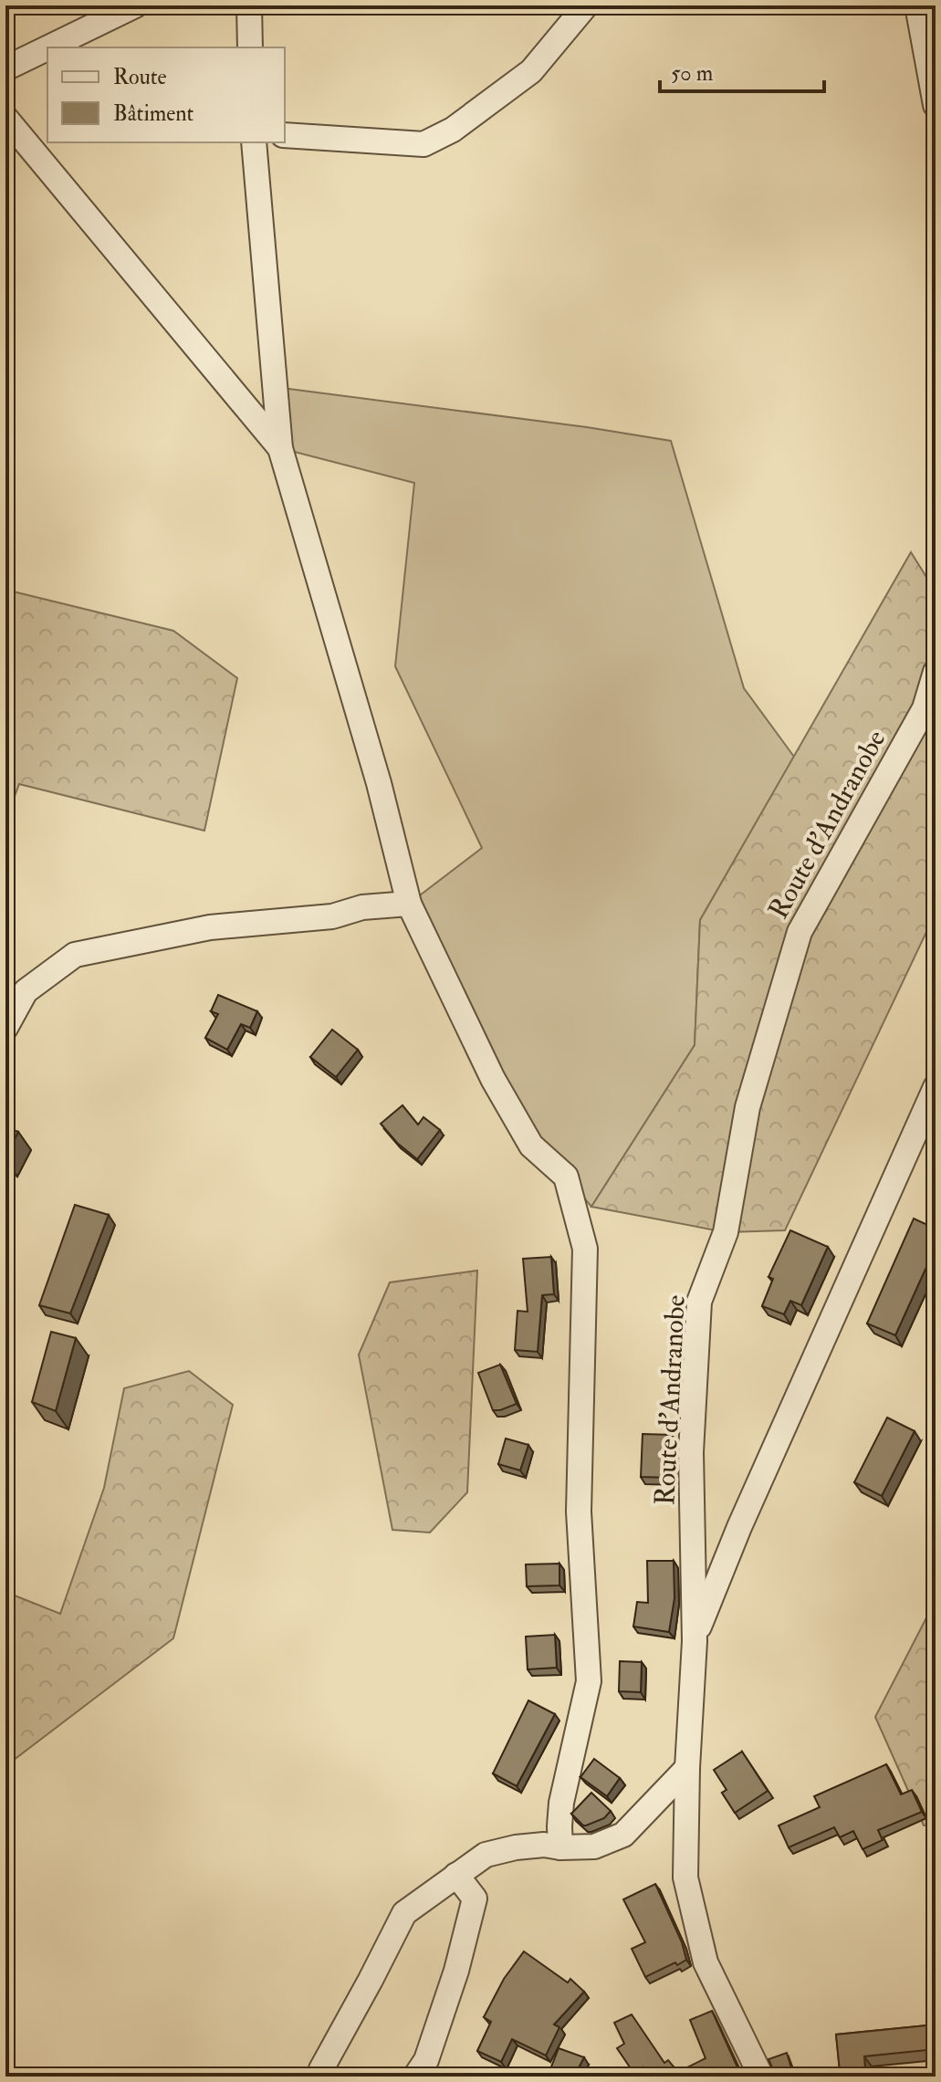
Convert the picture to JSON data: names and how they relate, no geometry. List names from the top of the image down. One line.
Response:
{"streets":{"street":["Route d'Andranobe"]},"legend":["Route","Bâtiment"],"scale_bar":"50 m"}
